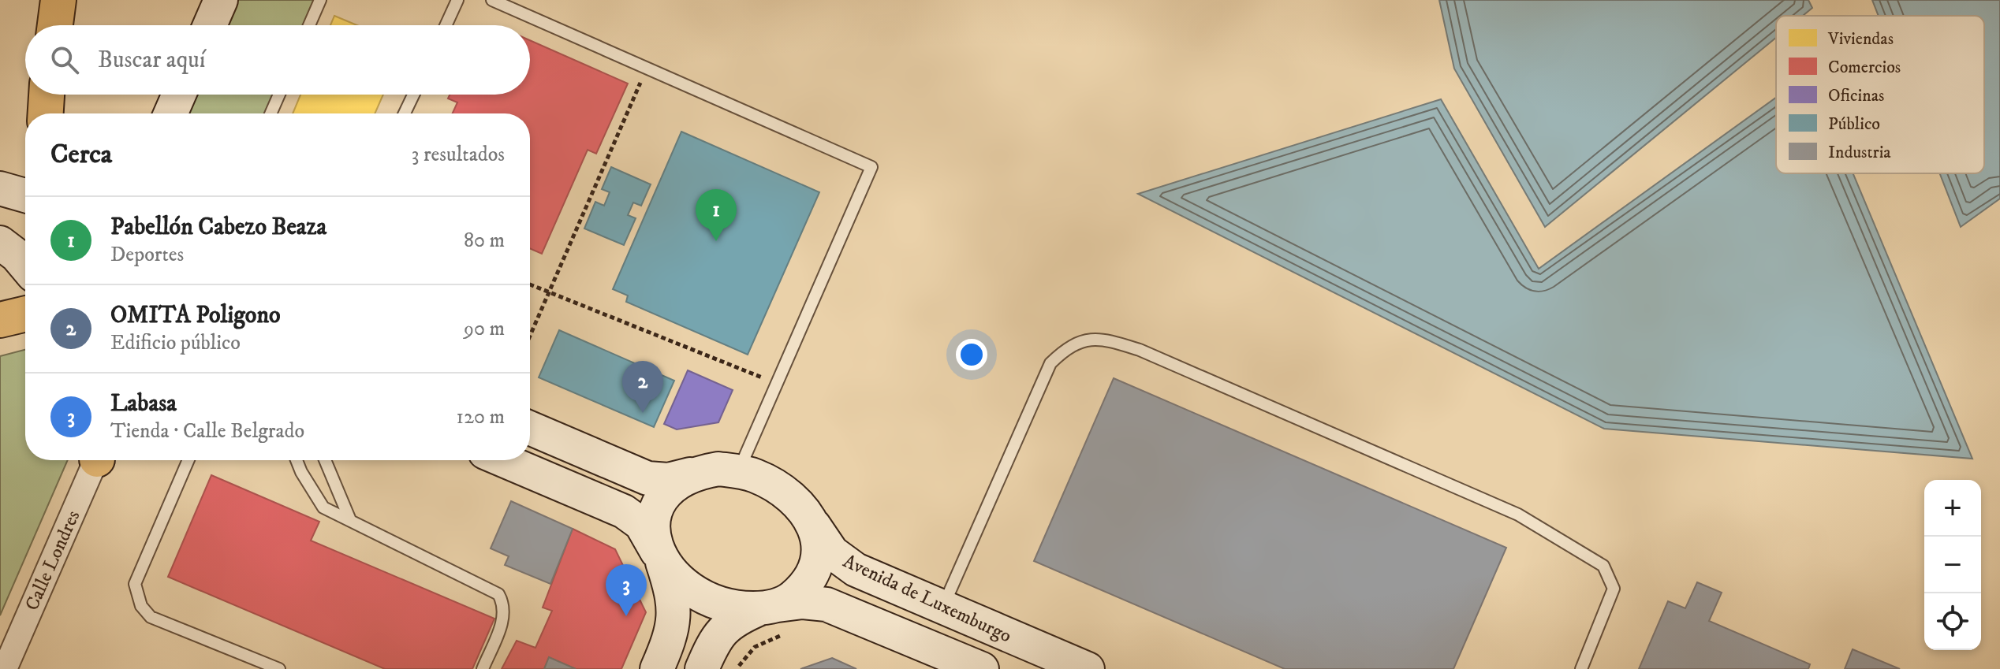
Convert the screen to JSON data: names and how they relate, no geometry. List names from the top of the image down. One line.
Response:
{"streets":{"main road":["Avenida de Luxemburgo"],"street":["Calle Londres"]},"legend":["Viviendas","Comercios","Oficinas","Público","Industria"],"page":{"search":"Buscar aquí","heading":["Cerca","3 resultados"],"pins":["1","2","3"],"list":[{"mark":"1","name":"Pabellón Cabezo Beaza","note":"Deportes","value":"80 m"},{"mark":"2","name":"OMITA Poligono","note":"Edificio público","value":"90 m"},{"mark":"3","name":"Labasa","note":"Tienda · Calle Belgrado","value":"120 m"}],"map_buttons":["+","−"]}}
